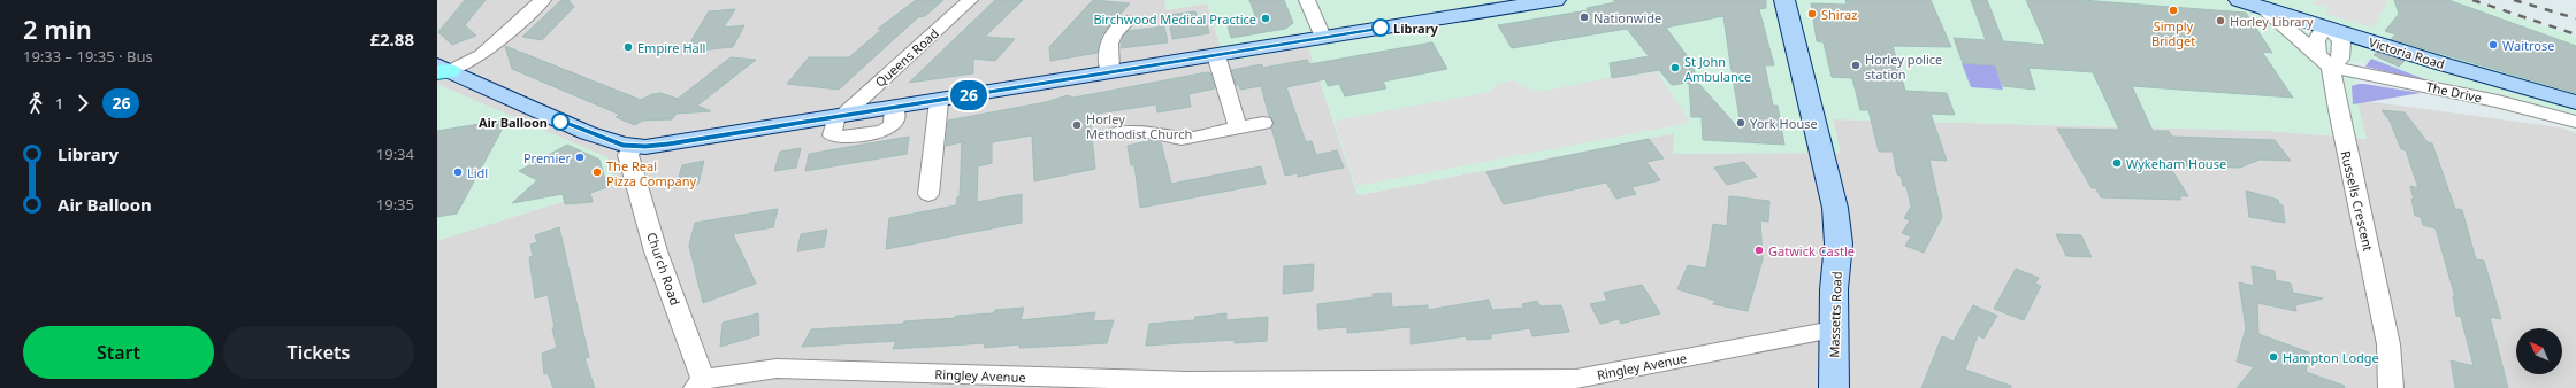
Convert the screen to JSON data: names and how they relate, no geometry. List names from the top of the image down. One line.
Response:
{"streets":{"street":["Victoria Road","Queens Road","The Drive","Russells Crescent","Church Road","Massetts Road","Ringley Avenue"]},"crossings":[["Victoria Road","The Drive"],["Victoria Road","Russells Crescent"],["The Drive","Russells Crescent"],["Church Road","Ringley Avenue"],["Massetts Road","Ringley Avenue"]],"places":["Simply Bridget","Shiraz","Nationwide","Birchwood Medical Practice","Horley Library","Library","Waitrose","Empire Hall","Horley police station","St John Ambulance","Air Balloon","York House","Horley Methodist Church","Premier","Wykeham House","Lidl","The Real Pizza Company","Gatwick Castle","Hampton Lodge"],"lines":["bus line 26"],"north":"top left","page":{"heading":["2 min","19:33 – 19:35 · Bus","£2.88"],"on_map":"26","legs":["1","26"],"list":[{"name":"Library","value":"19:34"},{"name":"Air Balloon","value":"19:35"}],"buttons":["Start","Tickets"]}}
